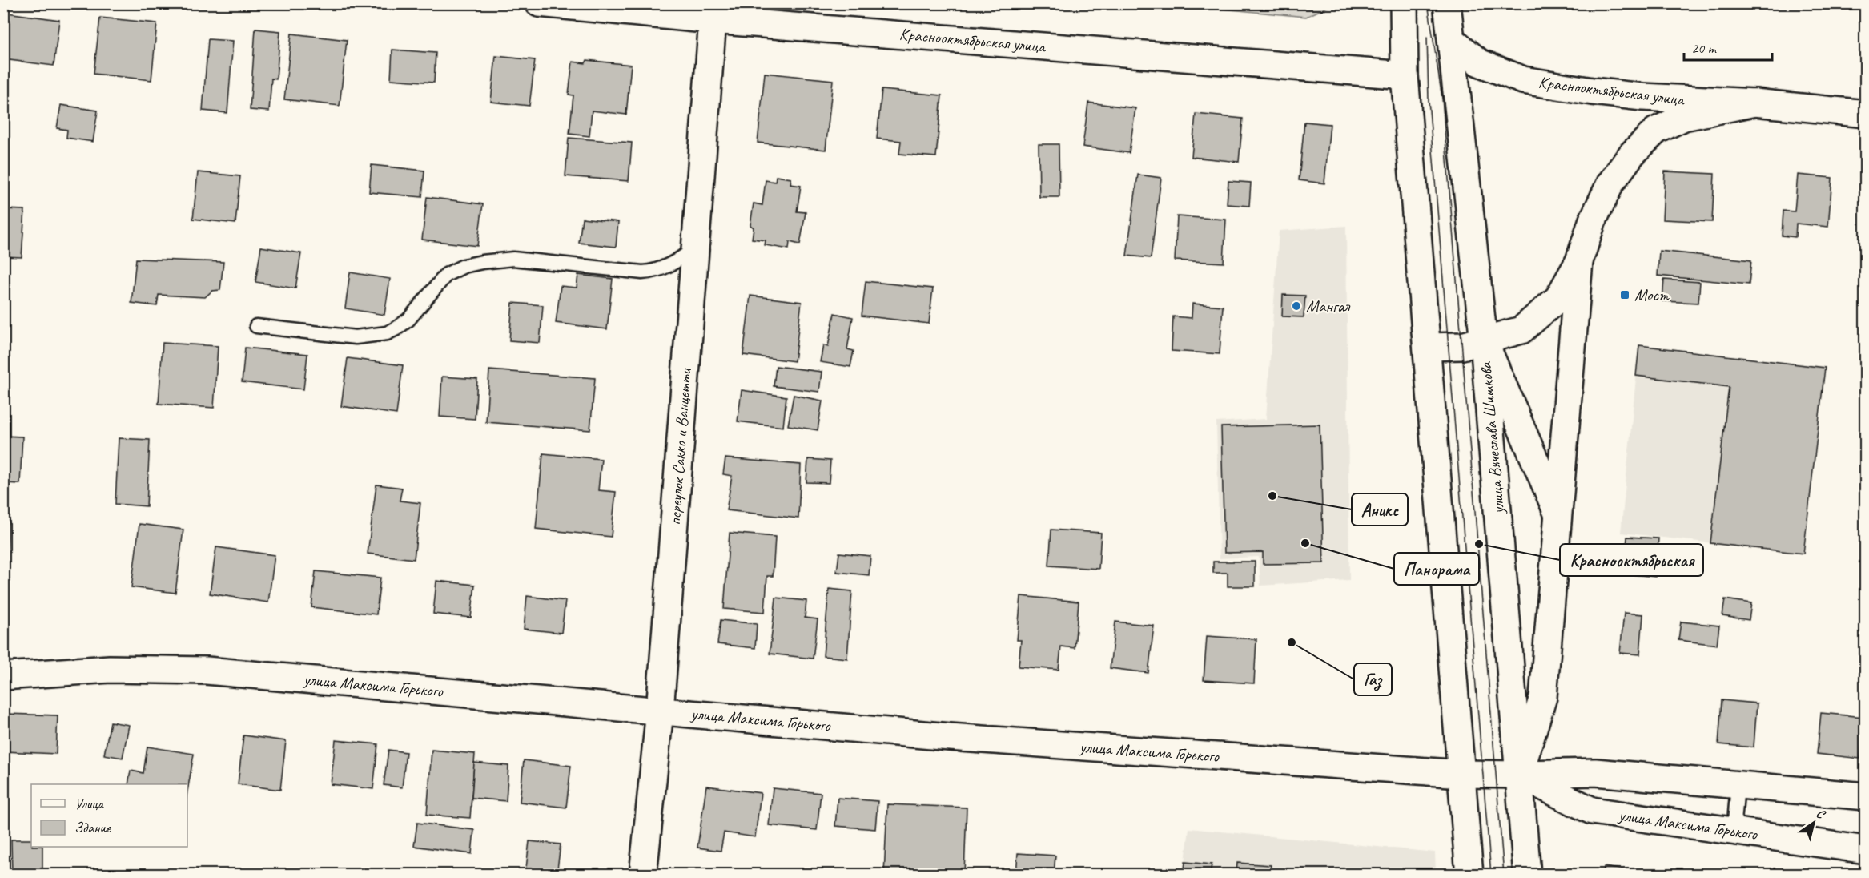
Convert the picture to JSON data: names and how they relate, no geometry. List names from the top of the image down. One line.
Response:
{"streets":{"main road":["Краснооктябрьская улица","улица Вячеслава Шишкова","переулок Сакко и Ванцетти","улица Максима Горького"]},"crossings":[["Краснооктябрьская улица","улица Вячеслава Шишкова"],["Краснооктябрьская улица","переулок Сакко и Ванцетти"],["улица Вячеслава Шишкова","улица Максима Горького"],["переулок Сакко и Ванцетти","улица Максима Горького"]],"places":{"transit":["Мост"],"other":["Мангал","Аникс","Панорама","Краснооктябрьская","Газ"]},"legend":["Улица","Здание"],"scale_bar":"20 m","north":"top right"}
